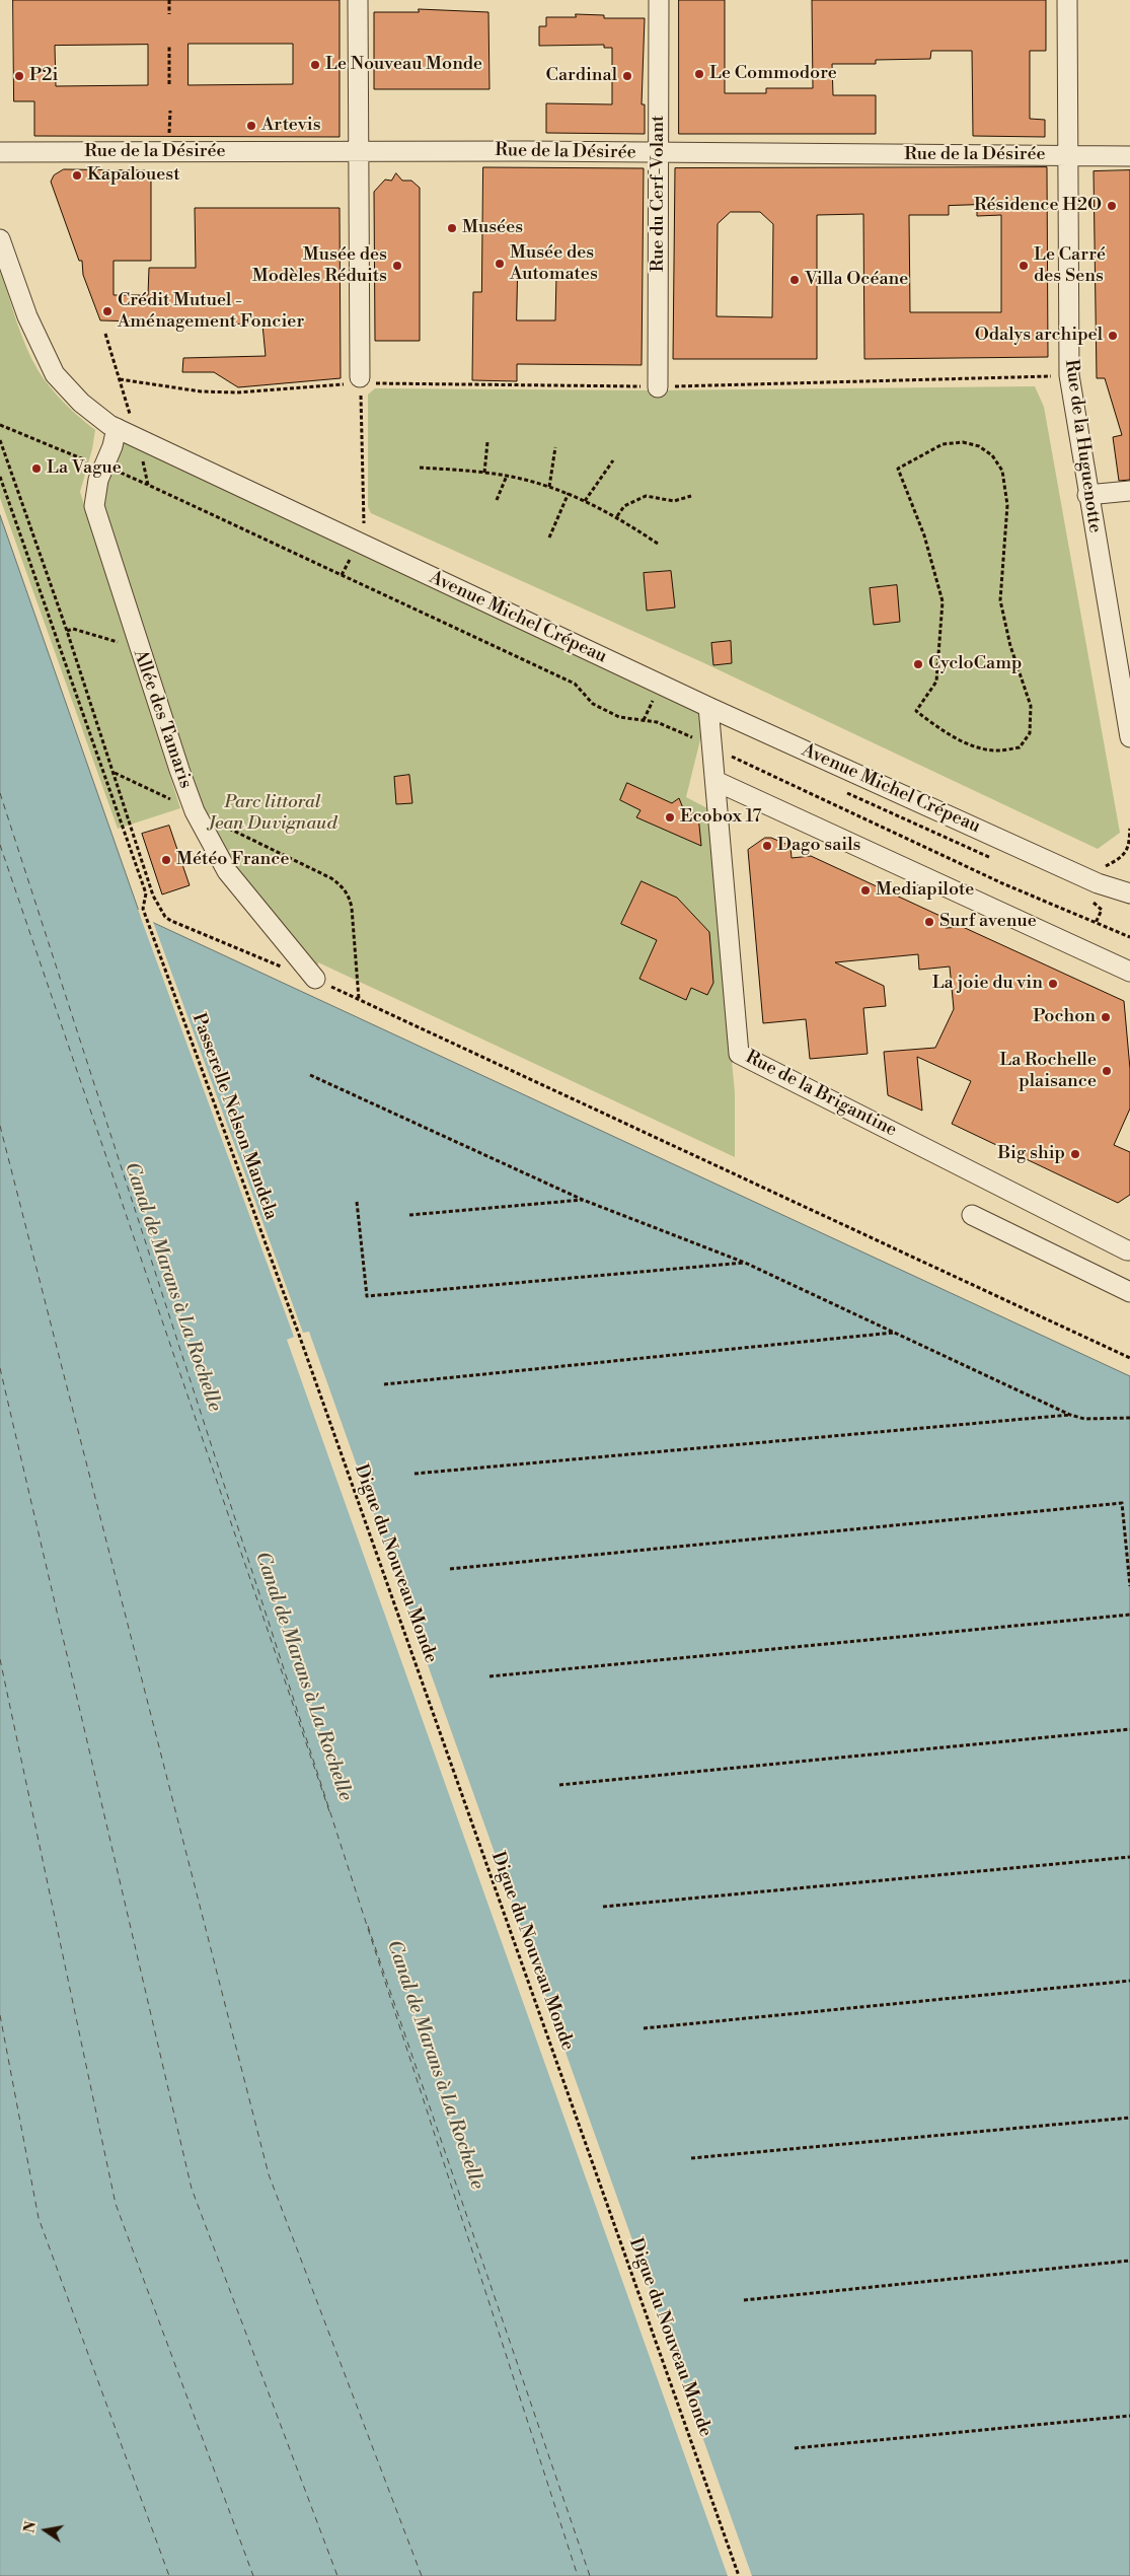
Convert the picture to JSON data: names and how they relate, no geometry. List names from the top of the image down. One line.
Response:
{"streets":{"street":["Rue de la Désirée","Rue du Cerf-Volant","Rue de la Huguenotte","Avenue Michel Crépeau","Allée des Tamaris","Rue de la Brigantine"],"path":["Passerelle Nelson Mandela","Digue du Nouveau Monde"]},"crossings":[["Rue de la Désirée","Rue du Cerf-Volant"],["Rue de la Désirée","Rue de la Huguenotte"],["Avenue Michel Crépeau","Allée des Tamaris"],["Avenue Michel Crépeau","Rue de la Brigantine"],["Passerelle Nelson Mandela","Digue du Nouveau Monde"]],"water":["Canal de Marans à La Rochelle"],"parks":["Parc littoral Jean Duvignaud"],"places":["Le Nouveau Monde","Le Commodore","P2i","Cardinal","Artevis","Kapalouest","Résidence H2O","Musées","Musée des Automates","Musée des Modèles Réduits","Le Carré des Sens","Villa Océane","Crédit Mutuel - Aménagement Foncier","Odalys archipel","La Vague","CycloCamp","Ecobox 17","Dago sails","Météo France","Mediapilote","Surf avenue","La joie du vin","Pochon","La Rochelle plaisance","Big ship"],"north":"left"}
